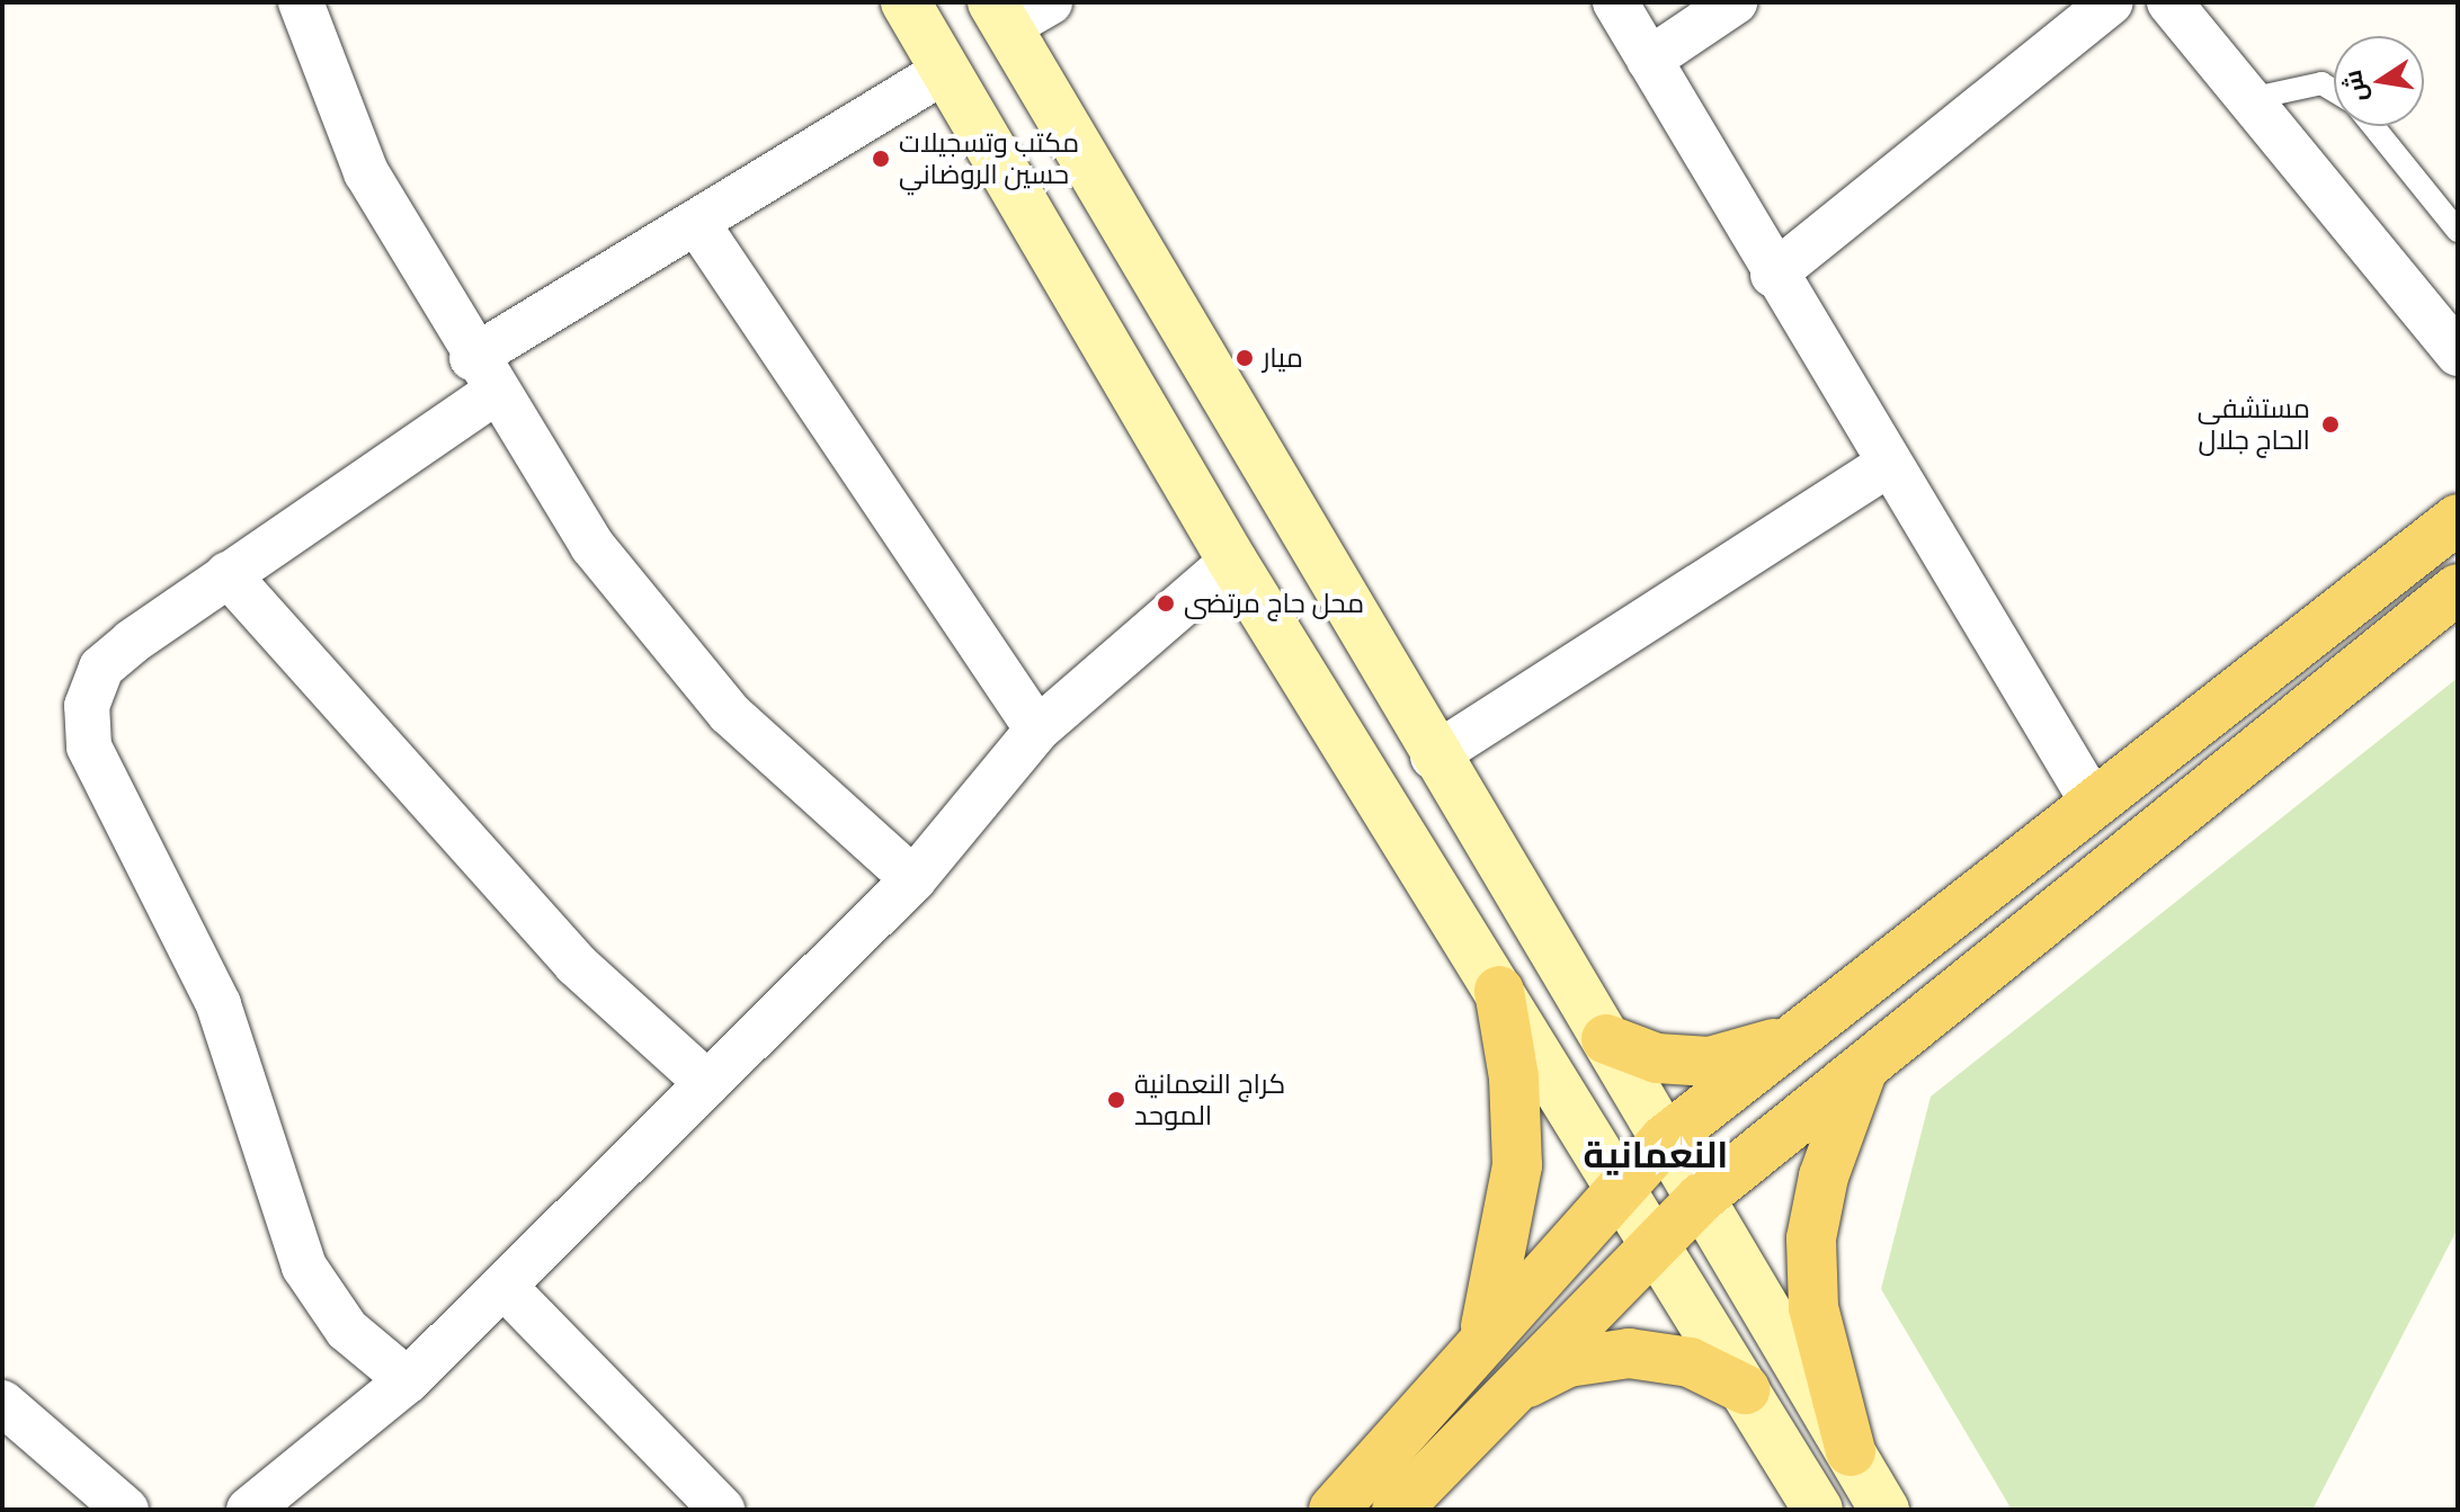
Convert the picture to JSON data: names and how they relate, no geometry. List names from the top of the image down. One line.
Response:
{"districts":["النعمانية"],"places":["مكتب وتسجيلات حسين الروضاني","ميار","مستشفى الحاج جلال","محل حاج مرتضى","كراج النعمانية الموحد"],"north":"left"}
